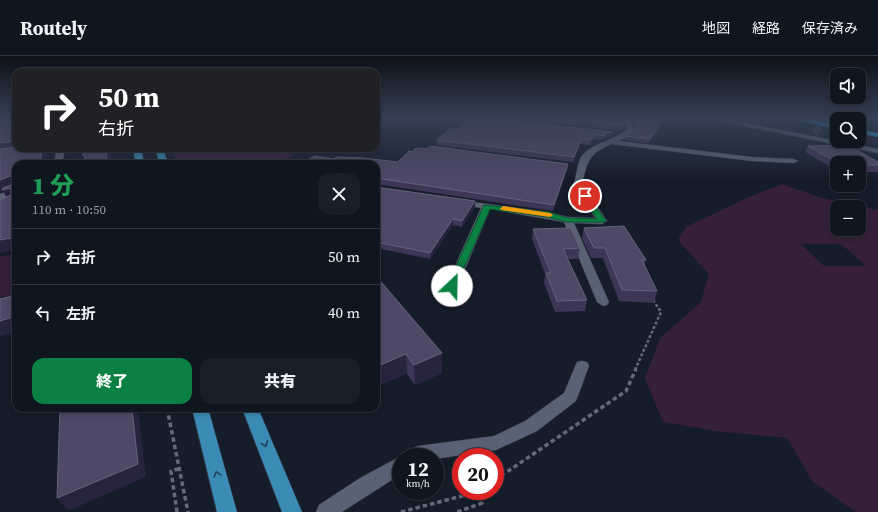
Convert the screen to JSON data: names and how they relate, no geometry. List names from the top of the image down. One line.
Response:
{"page":{"header":"Routely","nav":["地図","経路","保存済み"],"map_buttons":["+","−"],"turn":["50 m","右折"],"heading":["1 分","110 m · 10:50"],"list":[{"name":"右折","value":"50 m"},{"name":"左折","value":"40 m"}],"buttons":["終了","共有"],"speed":"12 km/h","limit":"20"}}
